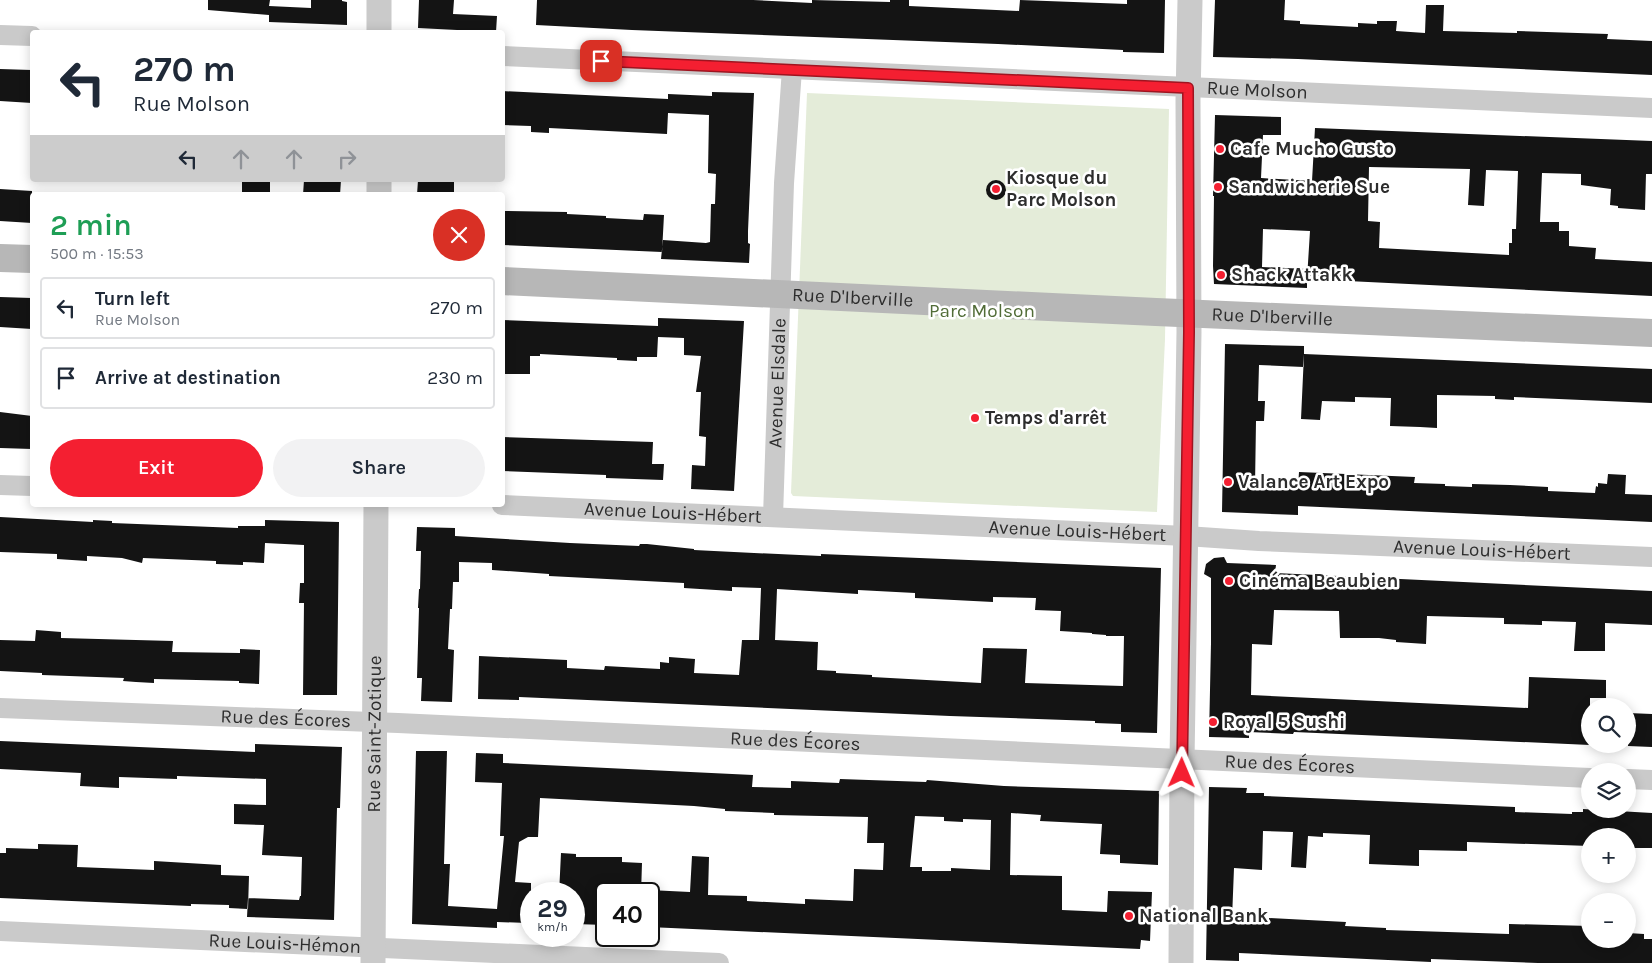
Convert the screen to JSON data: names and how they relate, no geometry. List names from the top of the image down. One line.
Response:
{"streets":{"main road":["Rue D'Iberville"],"street":["Rue Molson","Avenue Elsdale","Avenue Louis-Hébert","Rue des Écores","Rue Saint-Zotique","Rue Louis-Hémon"]},"crossings":[["Rue Molson","Avenue Elsdale"],["Rue D'Iberville","Avenue Elsdale"],["Avenue Elsdale","Avenue Louis-Hébert"],["Rue des Écores","Rue Saint-Zotique"],["Rue Saint-Zotique","Rue Louis-Hémon"]],"parks":["Parc Molson"],"places":["Cafe Mucho Gusto","Sandwicherie Sue","Kiosque du Parc Molson","Shack Attakk","Temps d'arrêt","Valance Art Expo","Cinéma Beaubien","Royal 5 Sushi","National Bank"],"page":{"turn":["270 m","Rue Molson"],"heading":["2 min","500 m · 15:53"],"list":[{"name":"Turn left","note":"Rue Molson","value":"270 m"},{"name":"Arrive at destination","value":"230 m"}],"buttons":["Exit","Share"],"map_buttons":["+","−"],"speed":"29 km/h","limit":"40"}}
